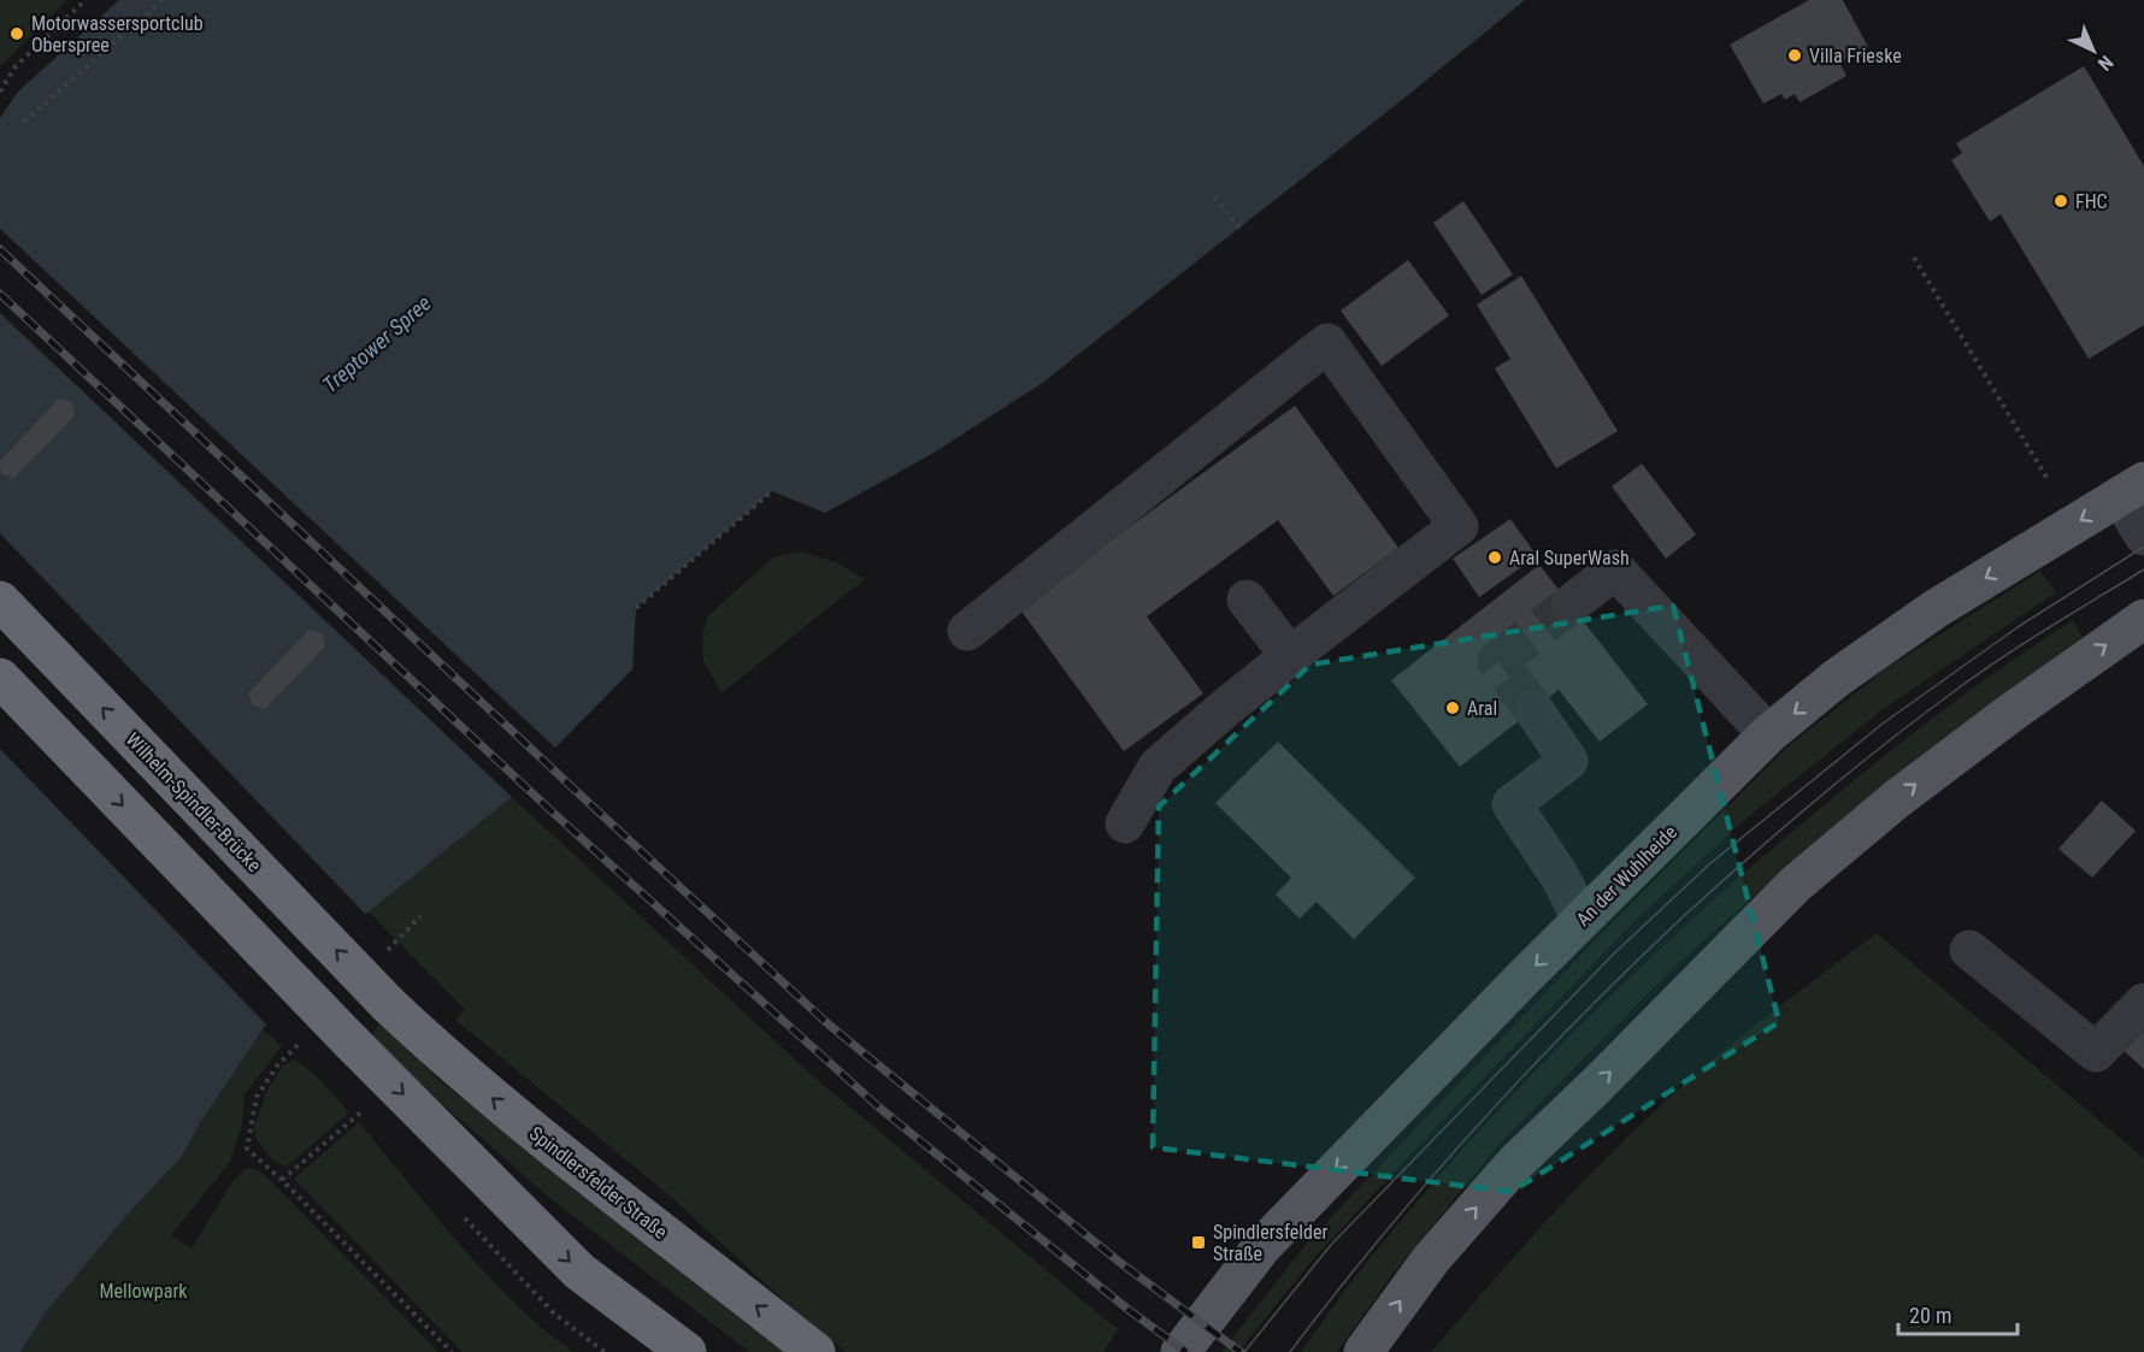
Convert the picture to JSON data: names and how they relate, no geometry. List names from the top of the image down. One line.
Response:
{"streets":{"highway":["Wilhelm-Spindler-Brücke","Spindlersfelder Straße"],"main road":["An der Wuhlheide"]},"crossings":[["Wilhelm-Spindler-Brücke","Spindlersfelder Straße"]],"water":["Treptower Spree"],"parks":["Mellowpark"],"places":{"other":["Motorwassersportclub Oberspree","Villa Frieske","FHC","Aral SuperWash","Aral"],"transit":["Spindlersfelder Straße"]},"scale_bar":"20 m","north":"bottom right"}
